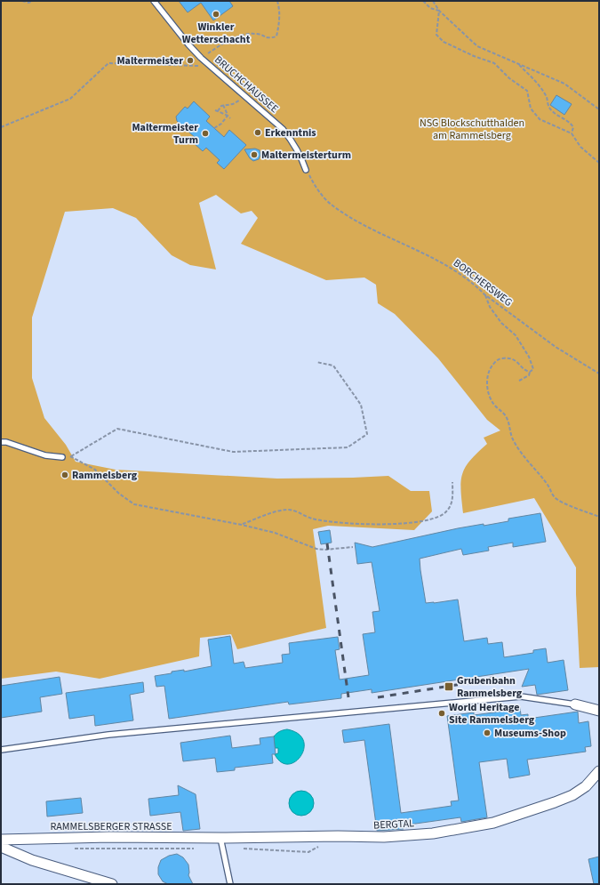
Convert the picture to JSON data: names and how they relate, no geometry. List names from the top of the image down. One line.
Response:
{"streets":{"street":["BERGTAL","RAMMELSBERGER STRASSE"],"lane":["BRUCHCHAUSSEE"],"path":["BORCHERSWEG"]},"crossings":[["BRUCHCHAUSSEE","BORCHERSWEG"],["BERGTAL","RAMMELSBERGER STRASSE"]],"parks":["NSG Blockschutthalden am Rammelsberg"],"places":{"other":["Winkler Wetterschacht","Maltermeister","Erkenntnis","Maltermeister Turm","Maltermeisterturm","Rammelsberg","World Heritage Site Rammelsberg","Museums-Shop"],"transit":["Grubenbahn Rammelsberg"]}}
